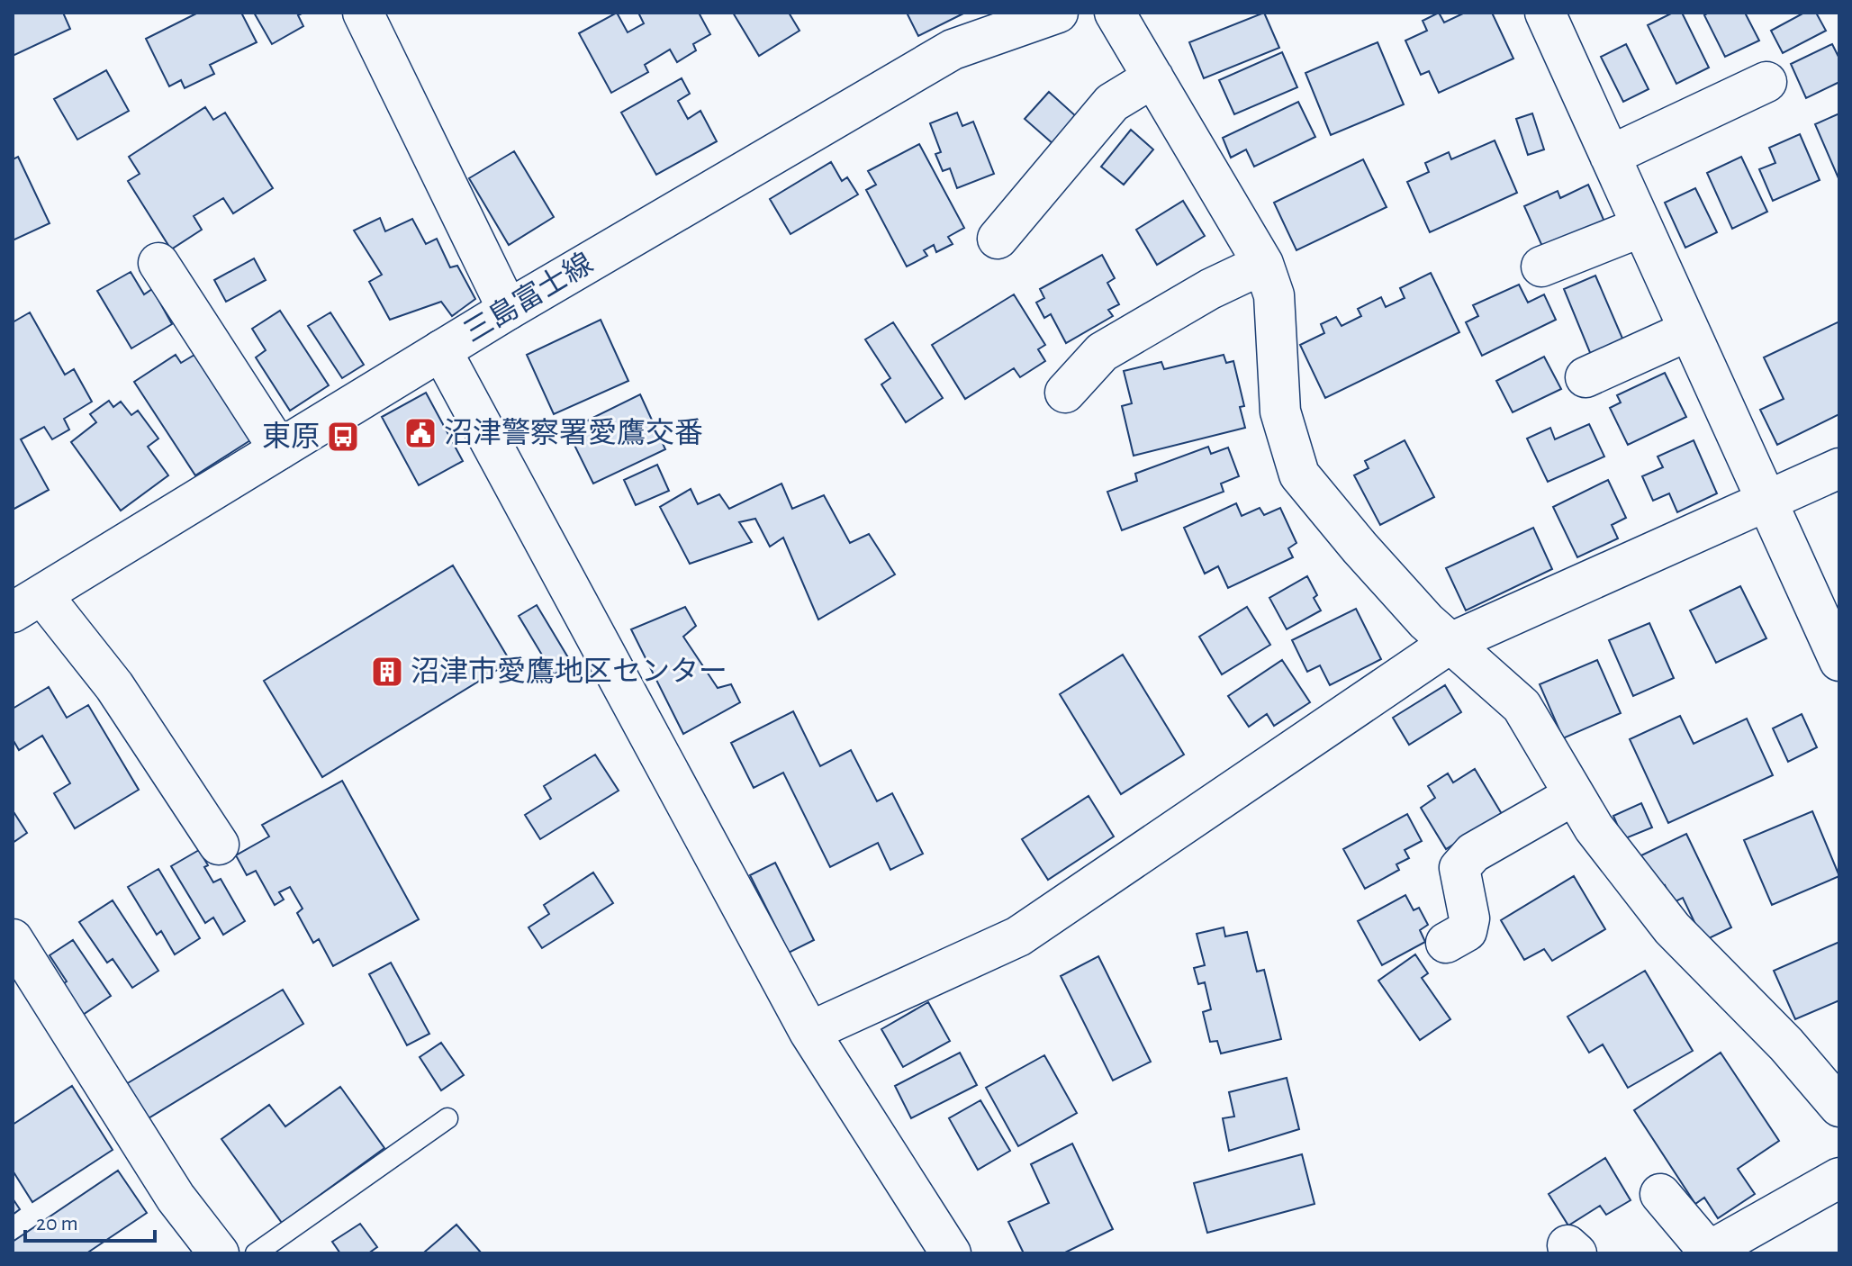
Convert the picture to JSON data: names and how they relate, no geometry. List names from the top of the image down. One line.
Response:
{"streets":{"street":["三島富士線"]},"places":{"public building":["沼津警察署愛鷹交番"],"bus stop":["東原"],"building":["沼津市愛鷹地区センター"]},"scale_bar":"20 m"}
